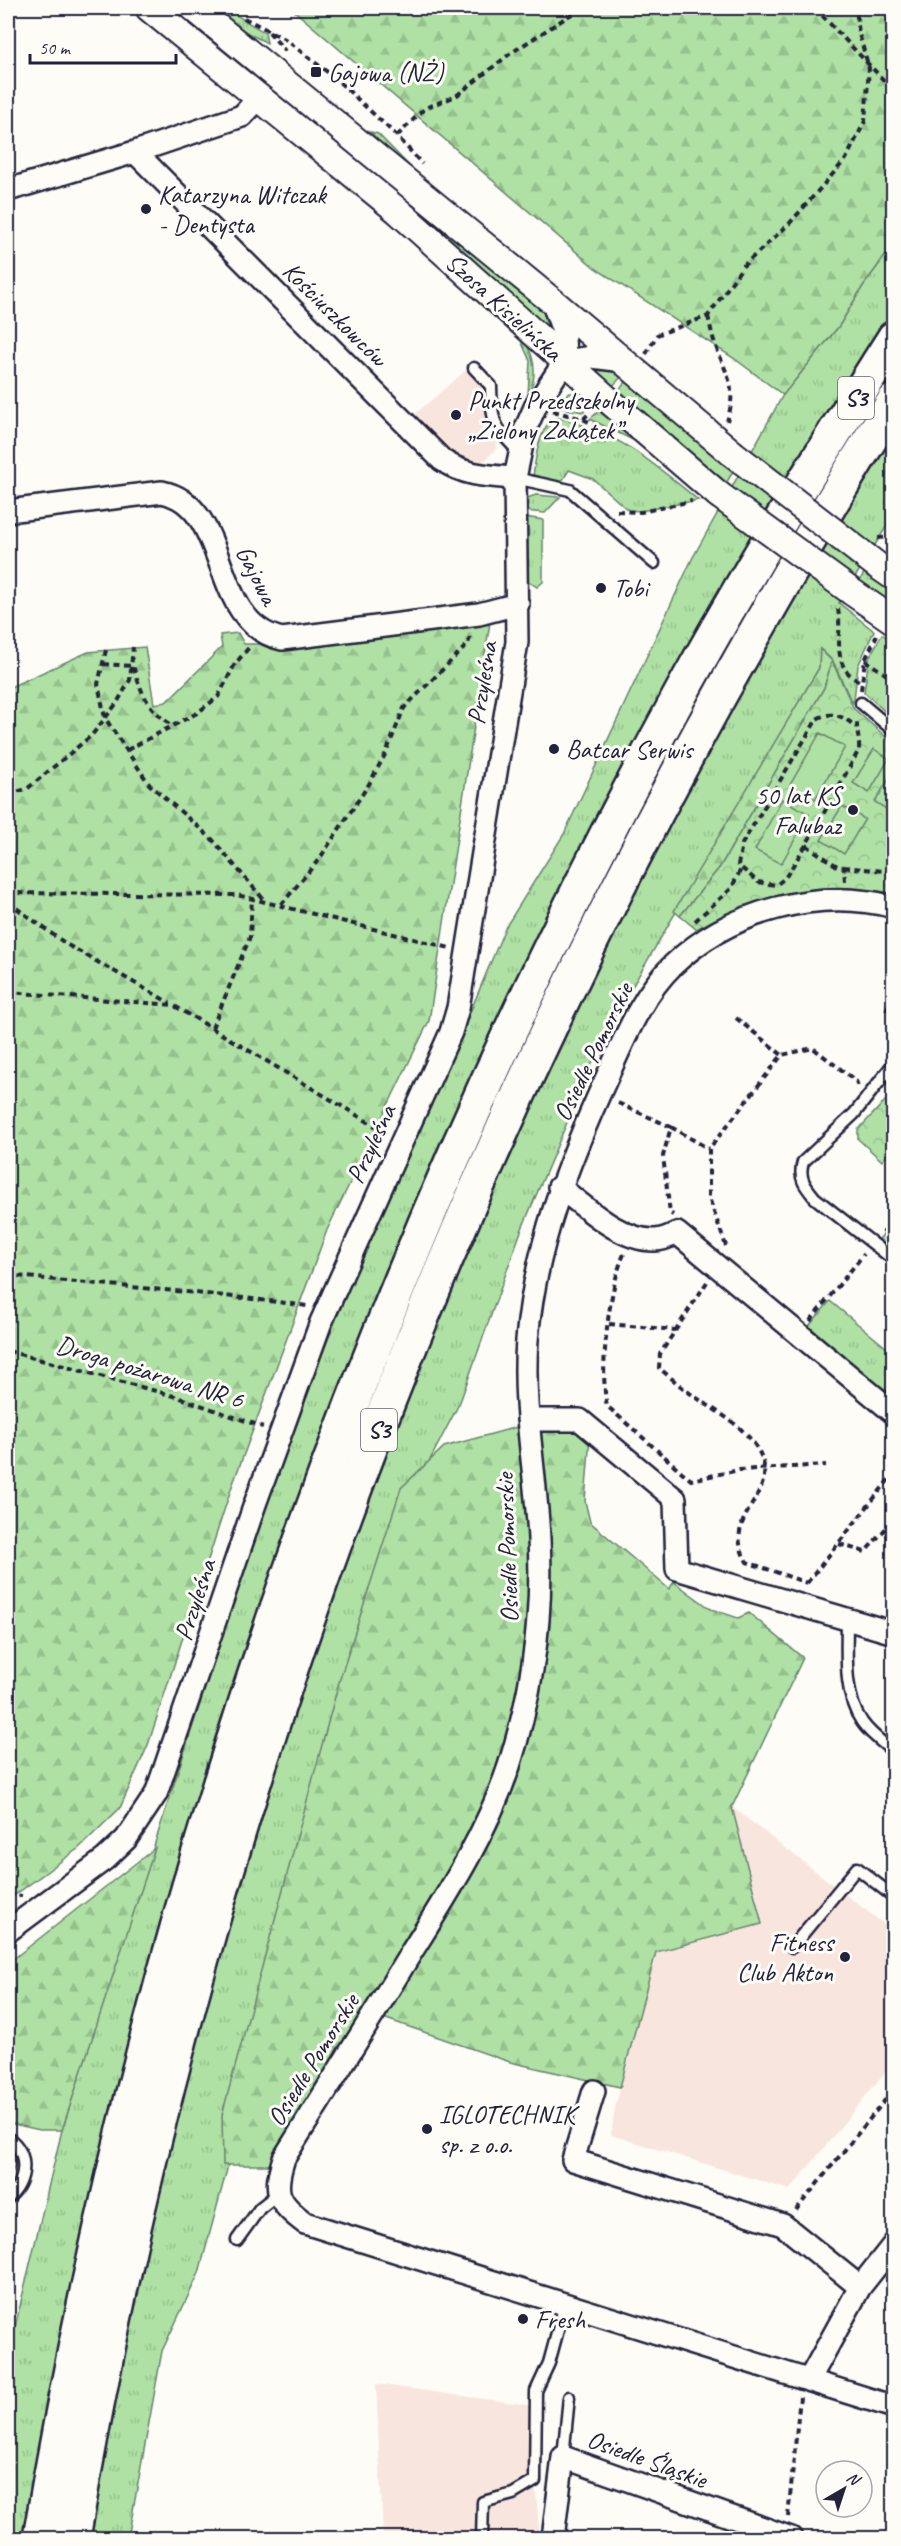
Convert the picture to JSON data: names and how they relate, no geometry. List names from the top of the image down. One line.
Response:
{"streets":{"highway":["S3"],"street":["Szosa Kisielińska","Kościuszkowców","Gajowa","Przyleśna","Osiedle Pomorskie","Osiedle Śląskie"],"path":["Droga pożarowa NR 6"]},"crossings":[["Szosa Kisielińska","Przyleśna"],["Kościuszkowców","Przyleśna"],["Gajowa","Przyleśna"],["Przyleśna","Droga pożarowa NR 6"]],"places":{"transit":["Gajowa (NŻ)"],"other":["Katarzyna Witczak - Dentysta","Punkt Przedszkolny „Zielony Zakątek”","Tobi","Batcar Serwis","50 lat KS Falubaz","Fitness Club Akton","IGLOTECHNIK sp. z o.o.","Fresh"]},"scale_bar":"50 m","north":"top right"}
